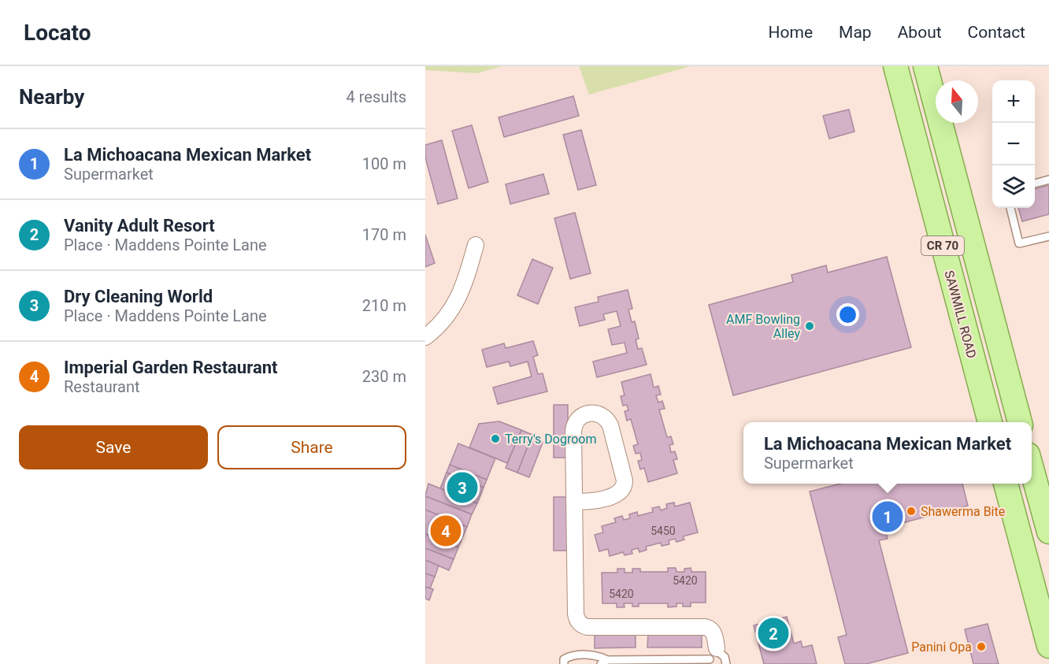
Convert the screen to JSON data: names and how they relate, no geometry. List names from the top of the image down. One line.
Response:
{"streets":{"main road":["CR 70","SAWMILL ROAD"]},"places":["AMF Bowling Alley","Terry's Dogroom","Shawerma Bite","Panini Opa"],"house_numbers":["5450","5420","5420"],"north":"top","page":{"header":"Locato","nav":["Home","Map","About","Contact"],"heading":["Nearby","4 results"],"map_buttons":["+","−"],"list":[{"mark":"1","name":"La Michoacana Mexican Market","note":"Supermarket","value":"100 m"},{"mark":"2","name":"Vanity Adult Resort","note":"Place · Maddens Pointe Lane","value":"170 m"},{"mark":"3","name":"Dry Cleaning World","note":"Place · Maddens Pointe Lane","value":"210 m"},{"mark":"4","name":"Imperial Garden Restaurant","note":"Restaurant","value":"230 m"}],"buttons":["Save","Share"],"popup":["La Michoacana Mexican Market","Supermarket"],"pins":["3","1","4","2"]}}
